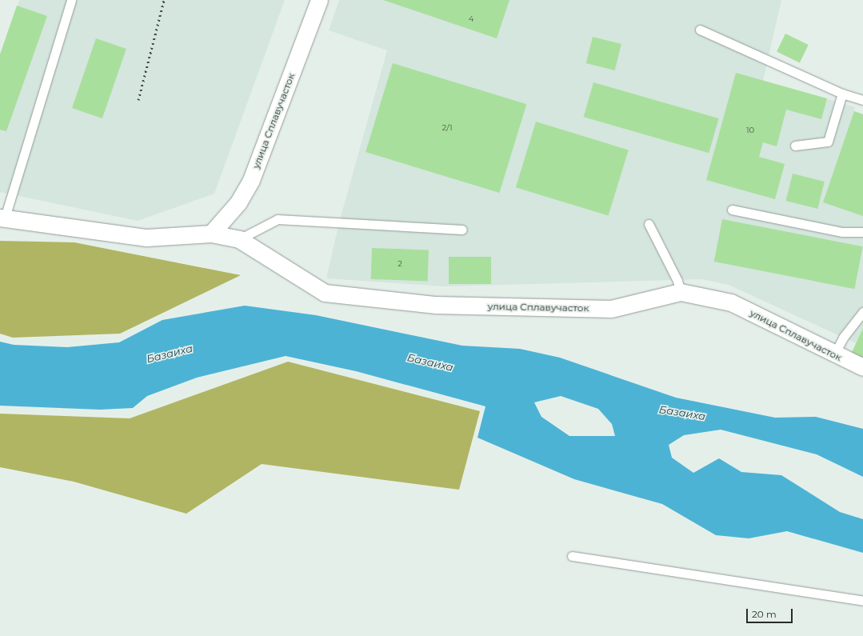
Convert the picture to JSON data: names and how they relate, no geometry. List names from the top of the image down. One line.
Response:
{"streets":{"street":["улица Сплавучасток"]},"water":["Базаиха"],"house_numbers":["4","2/1","10","2"],"scale_bar":"20 m"}
